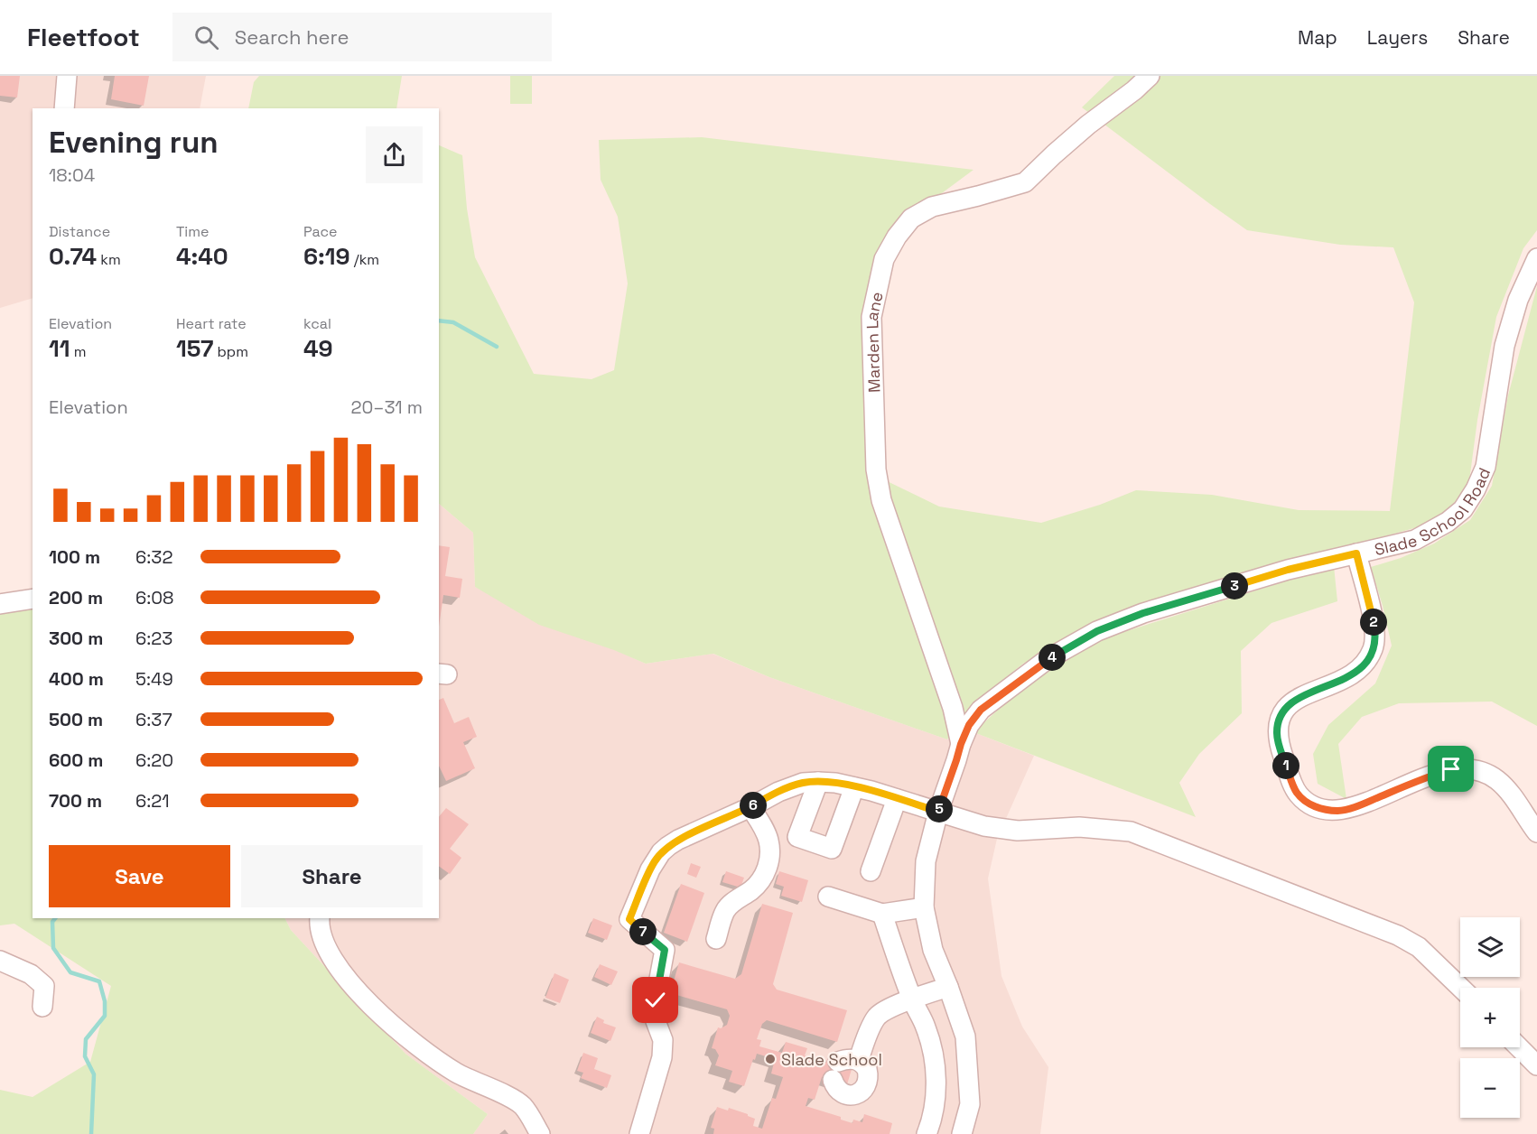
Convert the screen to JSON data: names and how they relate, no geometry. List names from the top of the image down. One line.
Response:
{"streets":{"street":["Marden Lane","Slade School Road"]},"crossings":[["Marden Lane","Slade School Road"]],"places":["Slade School"],"page":{"header":"Fleetfoot","search":"Search here","nav":["Map","Layers","Share"],"heading":["Evening run","18:04"],"stats":[["Distance","0.74 km"],["Time","4:40"],["Pace","6:19 /km"],["Elevation","11 m"],["Heart rate","157 bpm"],["kcal","49"]],"chart":["Elevation","20–31 m"],"list":[{"name":"100 m","note":"6:32"},{"name":"200 m","note":"6:08"},{"name":"300 m","note":"6:23"},{"name":"400 m","note":"5:49"},{"name":"500 m","note":"6:37"},{"name":"600 m","note":"6:20"},{"name":"700 m","note":"6:21"}],"pins":["3","2","4","1","6","5","7"],"buttons":["Save","Share"],"map_buttons":["+","−"]}}
